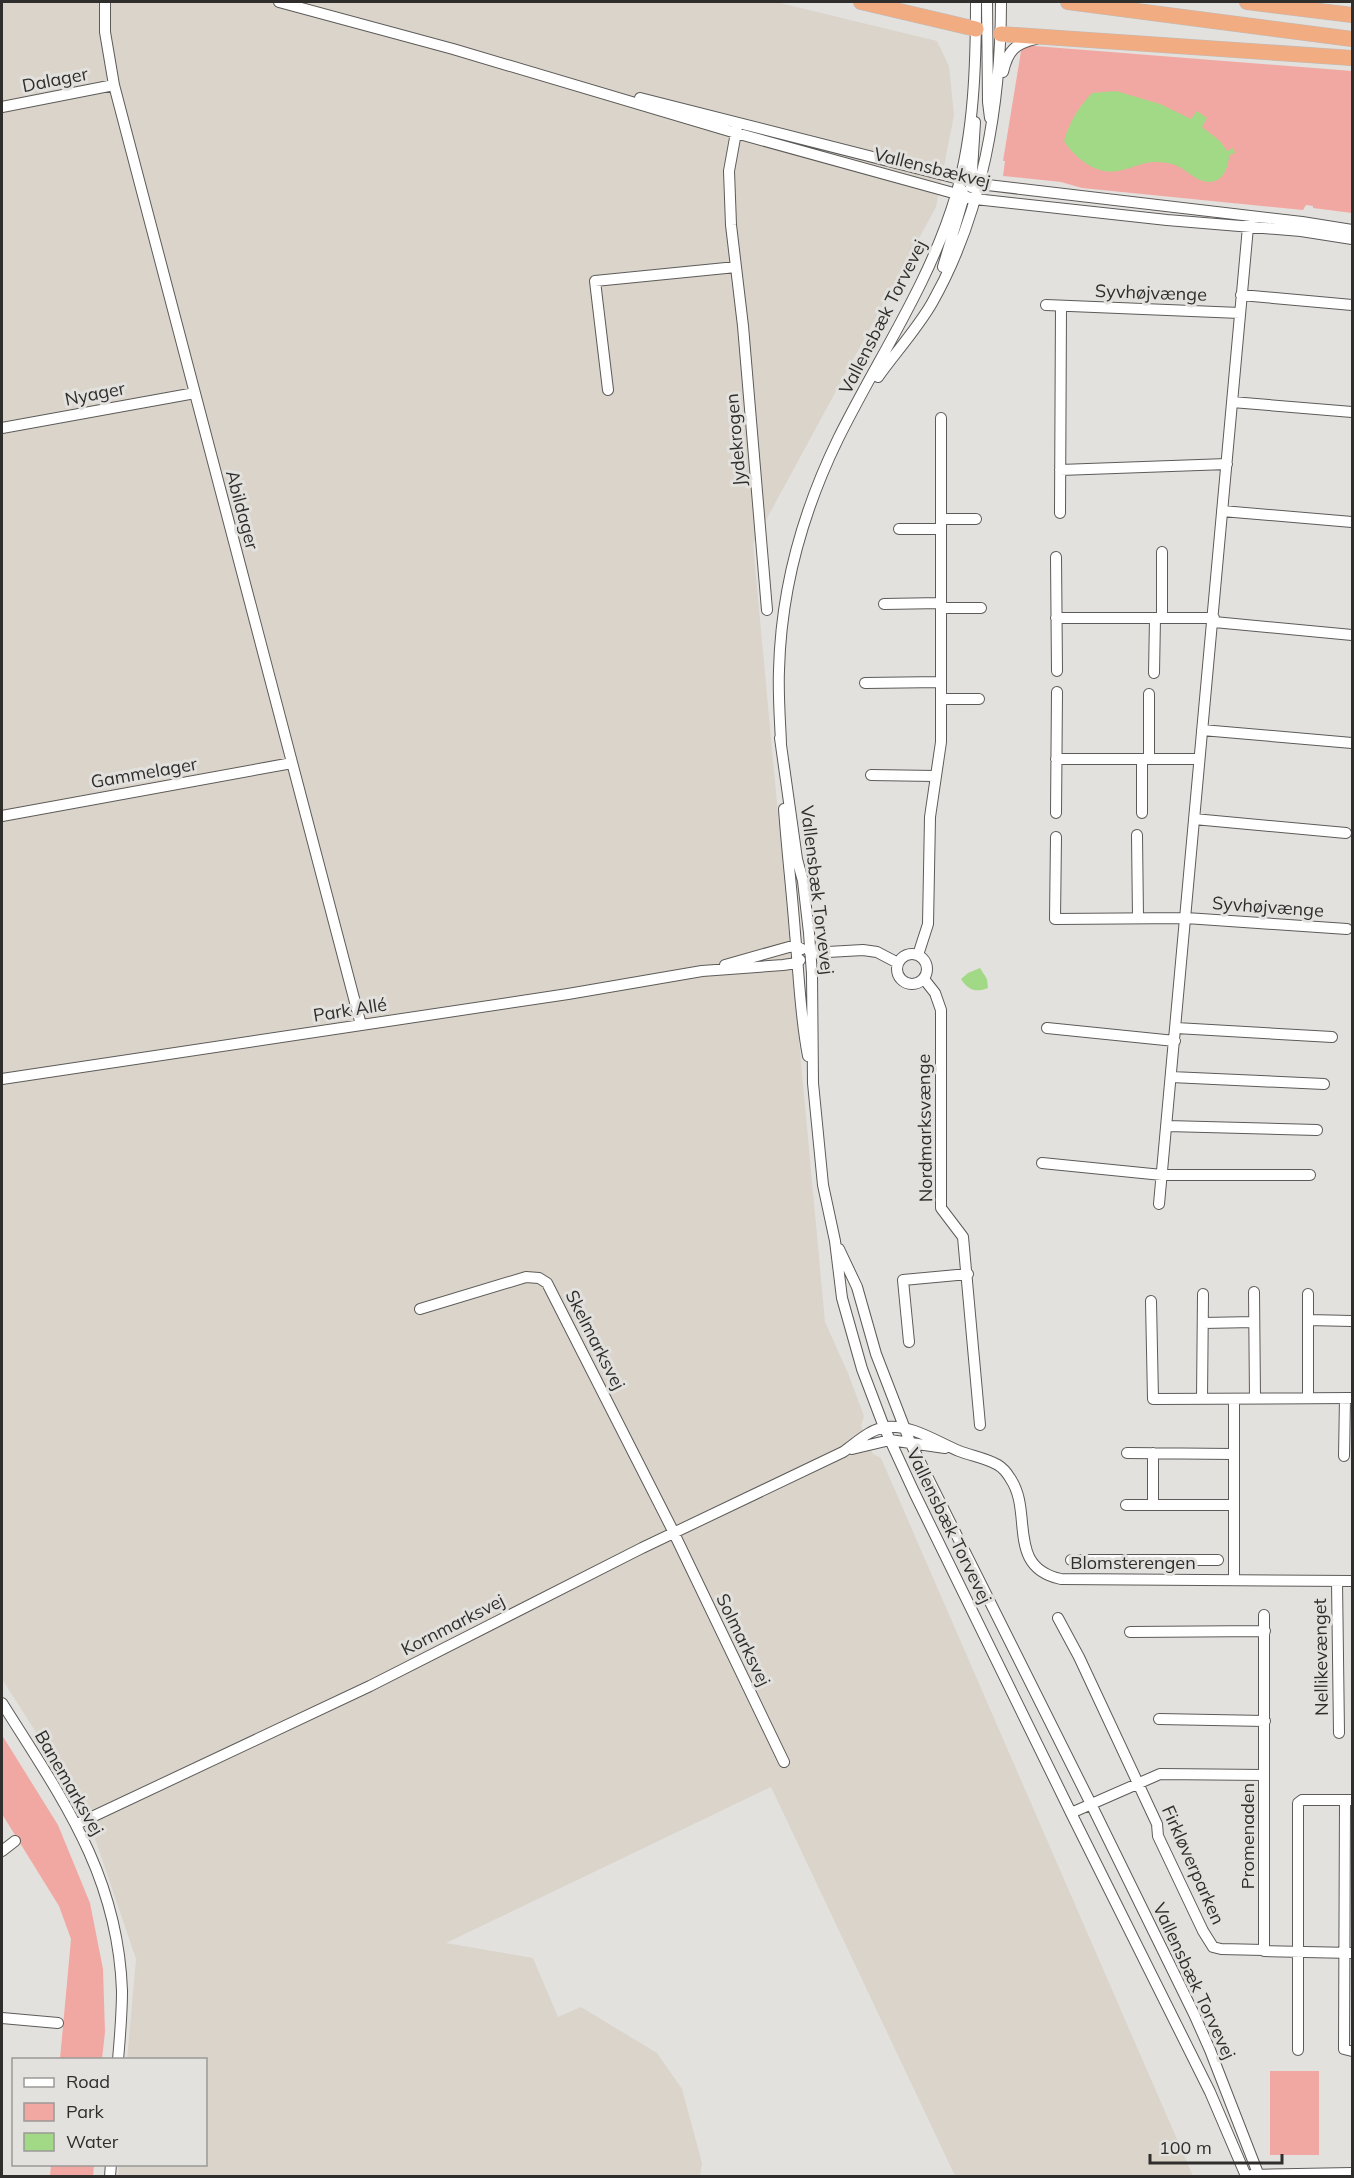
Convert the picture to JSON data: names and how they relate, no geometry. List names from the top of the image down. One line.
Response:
{"streets":{"street":["Dalager","Vallensbækvej","Syvhøjvænge","Vallensbæk Torvevej","Nyager","Jydekrogen","Abildager","Gammelager","Park Allé","Nordmarksvænge","Skelmarksvej","Blomsterengen","Kornmarksvej","Solmarksvej","Nellikevænget","Banemarksvej","Promenaden","Firkløverparken"]},"crossings":[["Dalager","Abildager"],["Vallensbækvej","Syvhøjvænge"],["Vallensbækvej","Vallensbæk Torvevej"],["Vallensbækvej","Jydekrogen"],["Vallensbæk Torvevej","Park Allé"],["Vallensbæk Torvevej","Blomsterengen"],["Vallensbæk Torvevej","Kornmarksvej"],["Nyager","Abildager"],["Abildager","Gammelager"],["Abildager","Park Allé"],["Skelmarksvej","Kornmarksvej"],["Skelmarksvej","Solmarksvej"],["Blomsterengen","Kornmarksvej"],["Blomsterengen","Nellikevænget"],["Kornmarksvej","Solmarksvej"],["Kornmarksvej","Banemarksvej"],["Promenaden","Firkløverparken"]],"legend":["Road","Park","Water"],"scale_bar":"100 m"}
